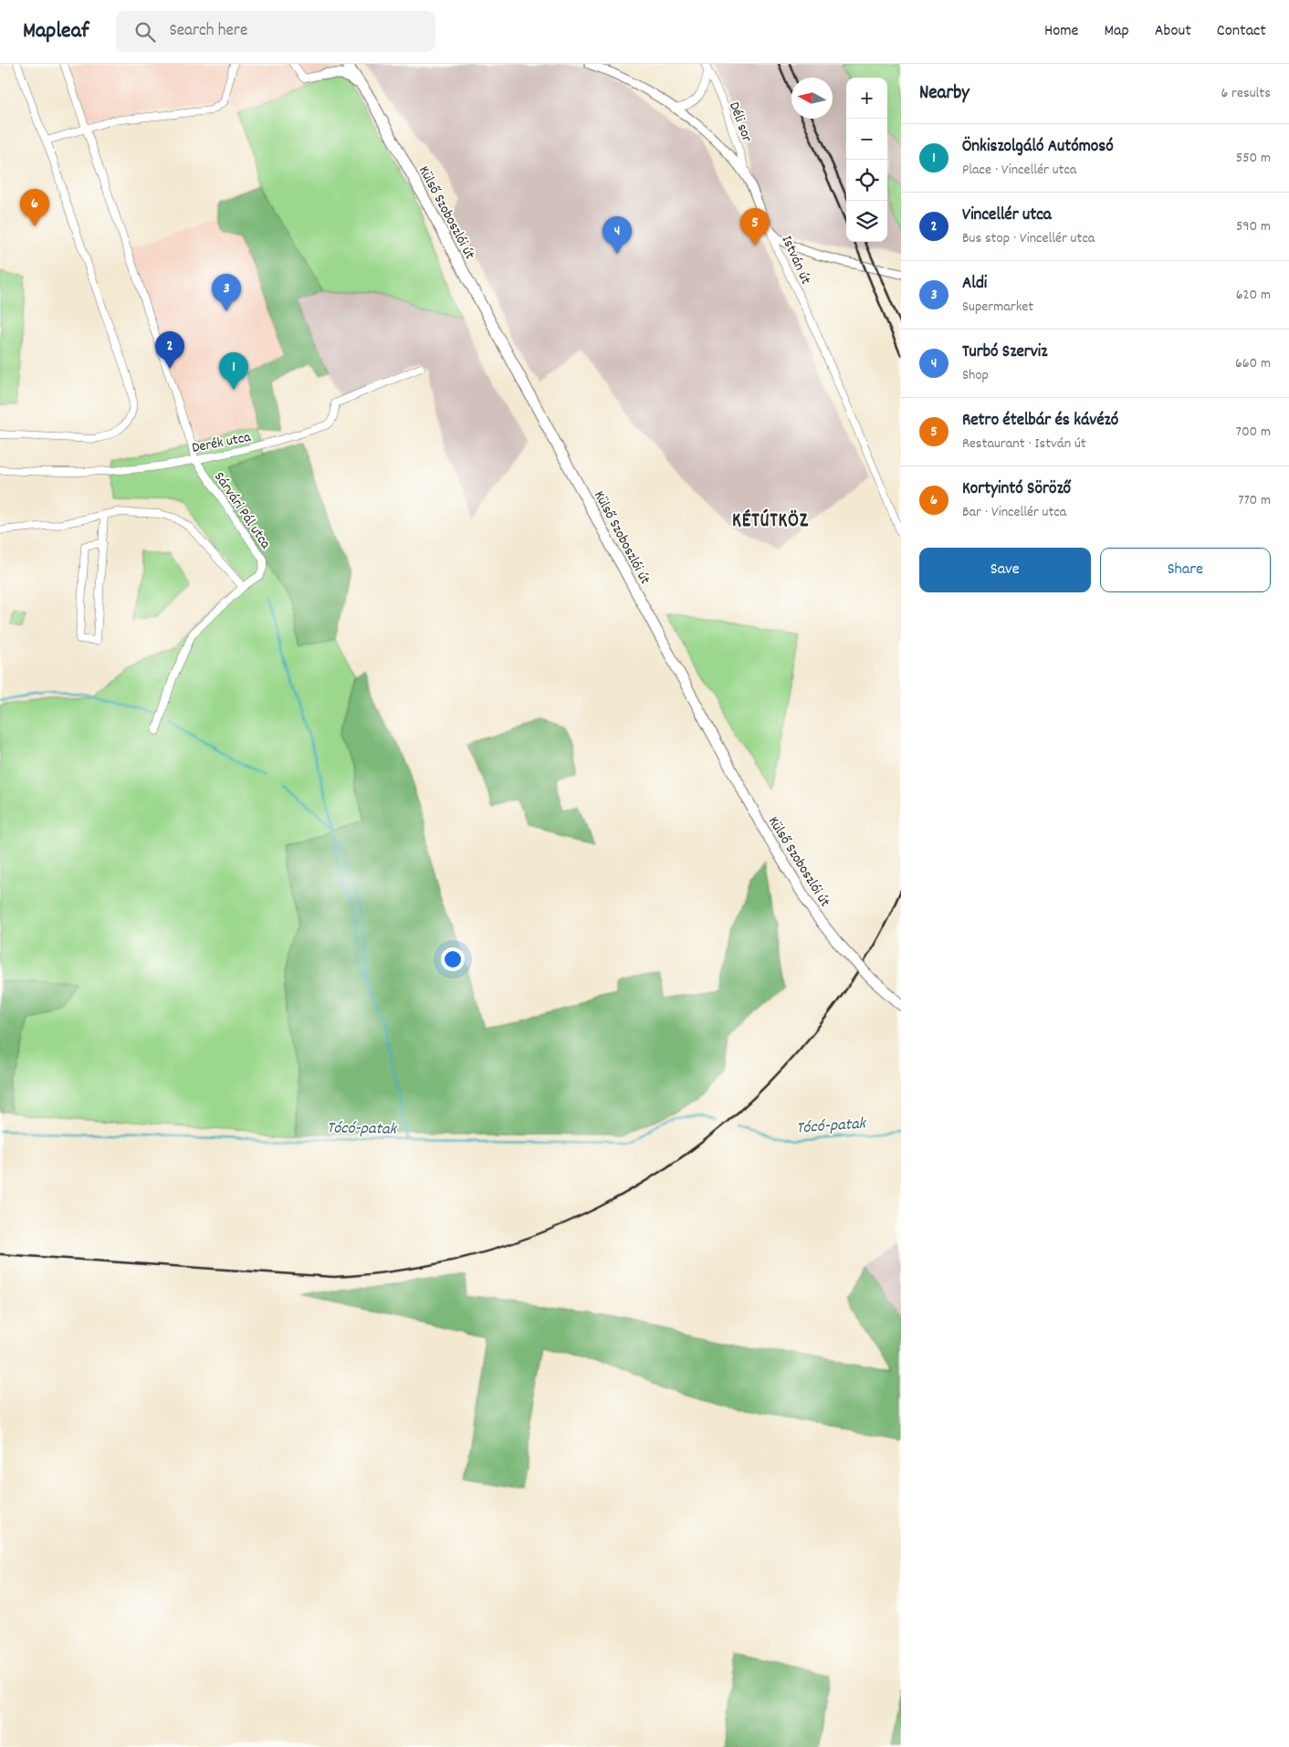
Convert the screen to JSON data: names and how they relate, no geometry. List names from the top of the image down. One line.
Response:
{"streets":{"main road":["Külső Szoboszlói út"],"street":["Déli sor","István út","Derék utca","Sárvári Pál utca"]},"crossings":[["Déli sor","István út"],["Derék utca","Sárvári Pál utca"]],"districts":["KÉTÚTKÖZ"],"water":["Tócó-patak"],"north":"left","page":{"header":"Mapleaf","search":"Search here","nav":["Home","Map","About","Contact"],"heading":["Nearby","6 results"],"map_buttons":["+","−"],"list":[{"mark":"1","name":"Önkiszolgáló Autómosó","note":"Place · Vincellér utca","value":"550 m"},{"mark":"2","name":"Vincellér utca","note":"Bus stop · Vincellér utca","value":"590 m"},{"mark":"3","name":"Aldi","note":"Supermarket","value":"620 m"},{"mark":"4","name":"Turbó Szerviz","note":"Shop","value":"660 m"},{"mark":"5","name":"Retro ételbár és kávézó","note":"Restaurant · István út","value":"700 m"},{"mark":"6","name":"Kortyintó Söröző","note":"Bar · Vincellér utca","value":"770 m"}],"pins":["6","5","4","3","2","1"],"buttons":["Save","Share"]}}
